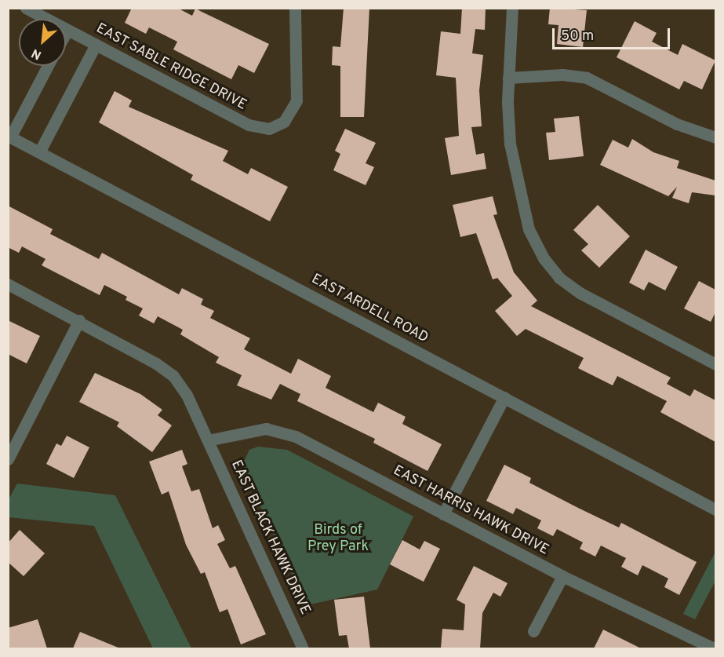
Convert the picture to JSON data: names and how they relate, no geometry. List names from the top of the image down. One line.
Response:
{"streets":{"street":["EAST SABLE RIDGE DRIVE","EAST ARDELL ROAD","EAST HARRIS HAWK DRIVE","EAST BLACK HAWK DRIVE"]},"crossings":[["EAST HARRIS HAWK DRIVE","EAST BLACK HAWK DRIVE"]],"parks":["Birds of Prey Park"],"scale_bar":"50 m","north":"bottom left"}
